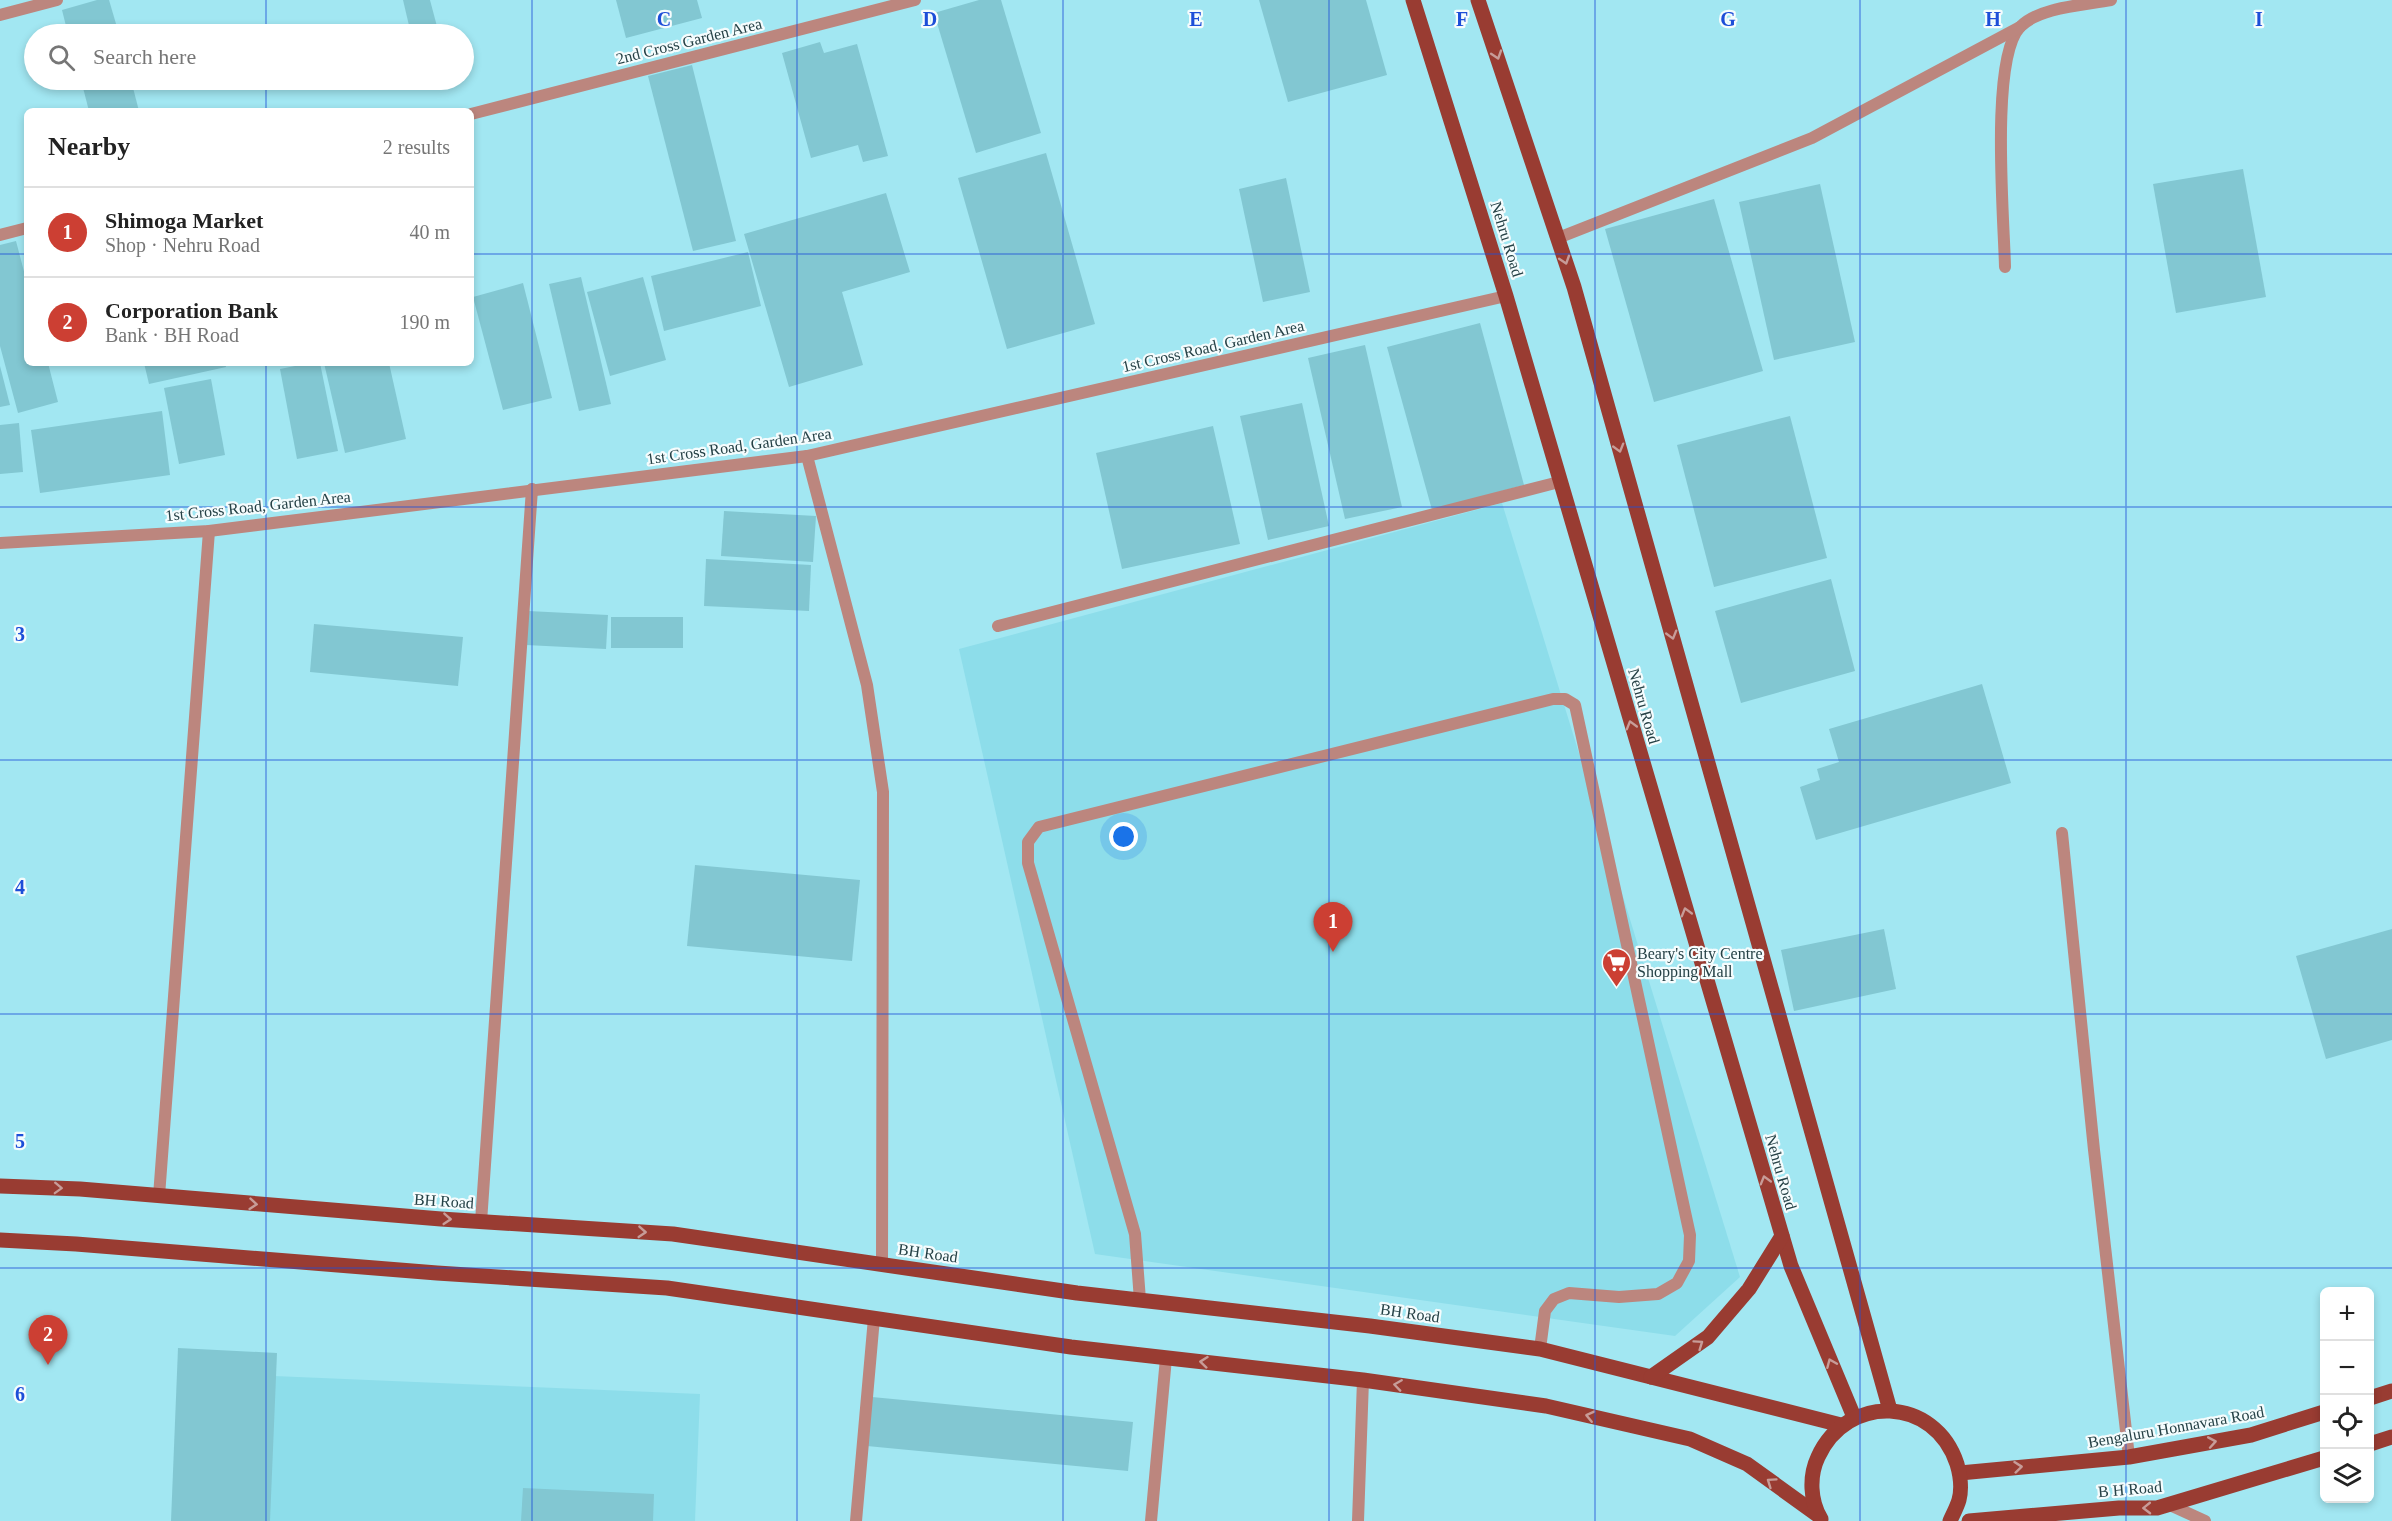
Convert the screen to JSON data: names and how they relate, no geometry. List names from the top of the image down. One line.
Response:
{"streets":{"main road":["Nehru Road","BH Road","Bengaluru Honnavara Road","B H Road"],"street":["2nd Cross Garden Area","1st Cross Road, Garden Area"]},"crossings":[["Nehru Road","1st Cross Road, Garden Area"],["Nehru Road","BH Road"]],"one_way":["Bengaluru Honnavara Road","B H Road"],"places":{"supermarket":["Beary's City Centre Shopping Mall"]},"page":{"search":"Search here","heading":["Nearby","2 results"],"list":[{"mark":"1","name":"Shimoga Market","note":"Shop · Nehru Road","value":"40 m"},{"mark":"2","name":"Corporation Bank","note":"Bank · BH Road","value":"190 m"}],"pins":["1","2"],"map_buttons":["+","−"]},"grid":{"columns":["C","D","E","F","G","H","I"],"rows":["3","4","5","6"]}}
